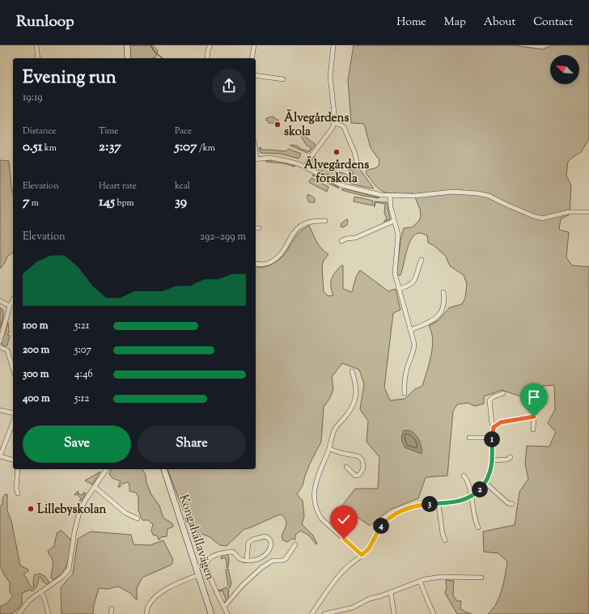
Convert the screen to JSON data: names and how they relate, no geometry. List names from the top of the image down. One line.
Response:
{"streets":{"street":["Kongahällavägen"]},"places":["Älvegårdens skola","Älvegårdens förskola","Lillebyskolan"],"north":"top left","page":{"header":"Runloop","nav":["Home","Map","About","Contact"],"heading":["Evening run","19:19"],"stats":[["Distance","0.51 km"],["Time","2:37"],["Pace","5:07 /km"],["Elevation","7 m"],["Heart rate","145 bpm"],["kcal","39"]],"chart":["Elevation","292–299 m"],"list":[{"name":"100 m","note":"5:21"},{"name":"200 m","note":"5:07"},{"name":"300 m","note":"4:46"},{"name":"400 m","note":"5:12"}],"buttons":["Save","Share"],"pins":["1","2","3","4"]}}
